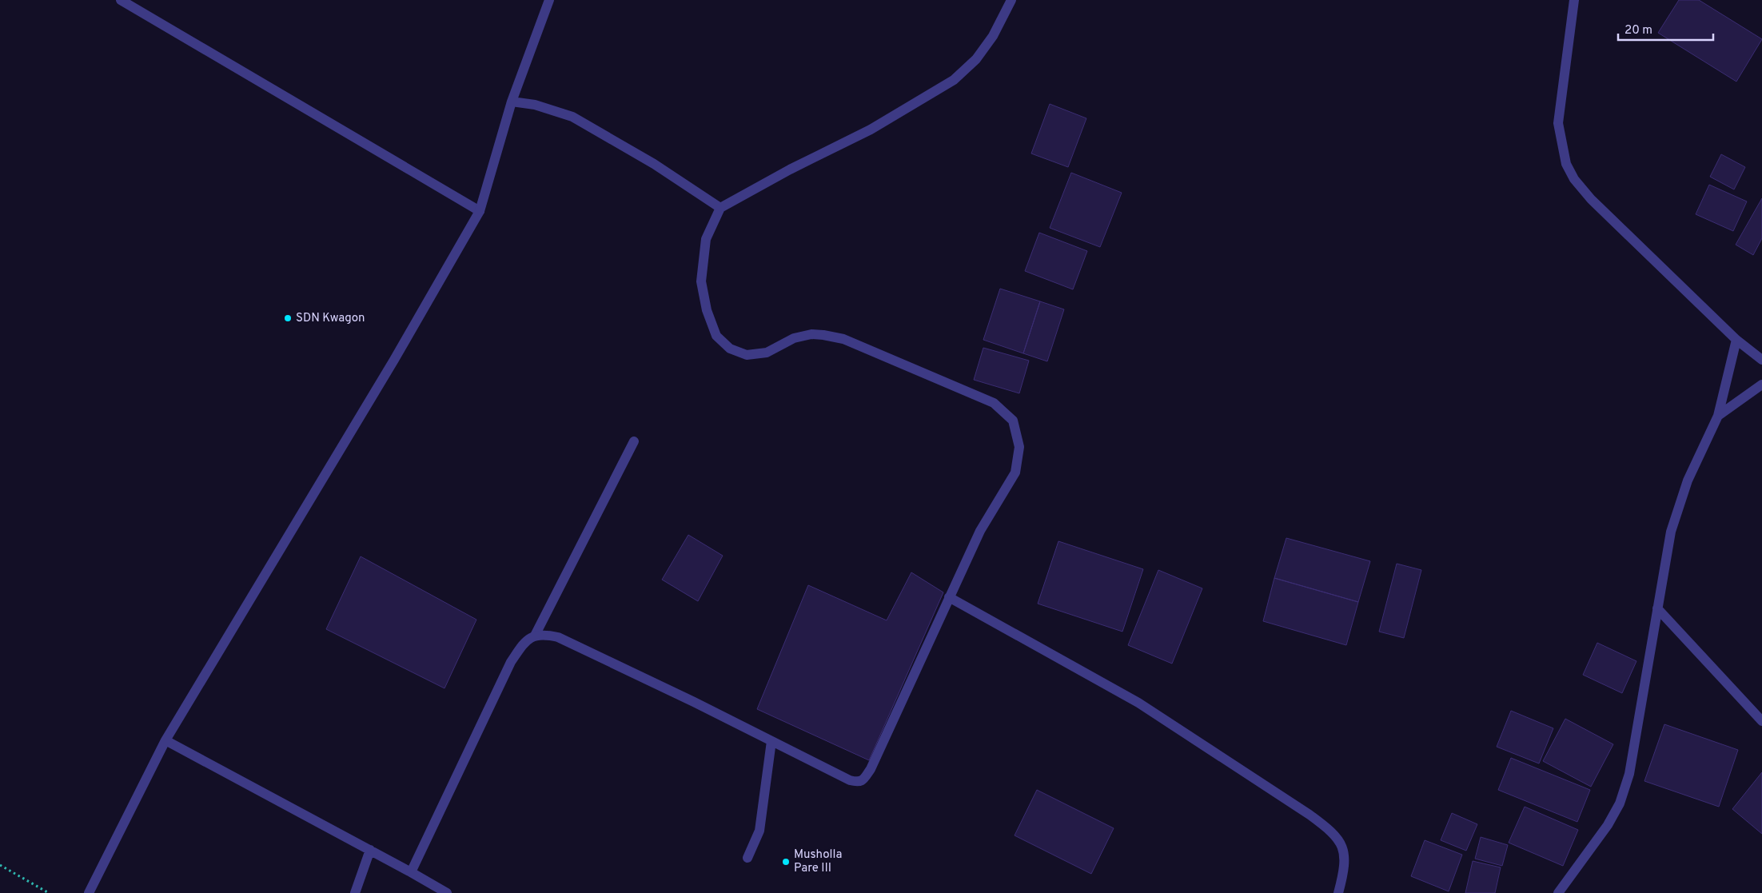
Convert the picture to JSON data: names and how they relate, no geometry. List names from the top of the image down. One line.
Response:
{"places":["SDN Kwagon","Musholla Pare III"],"scale_bar":"20 m"}
